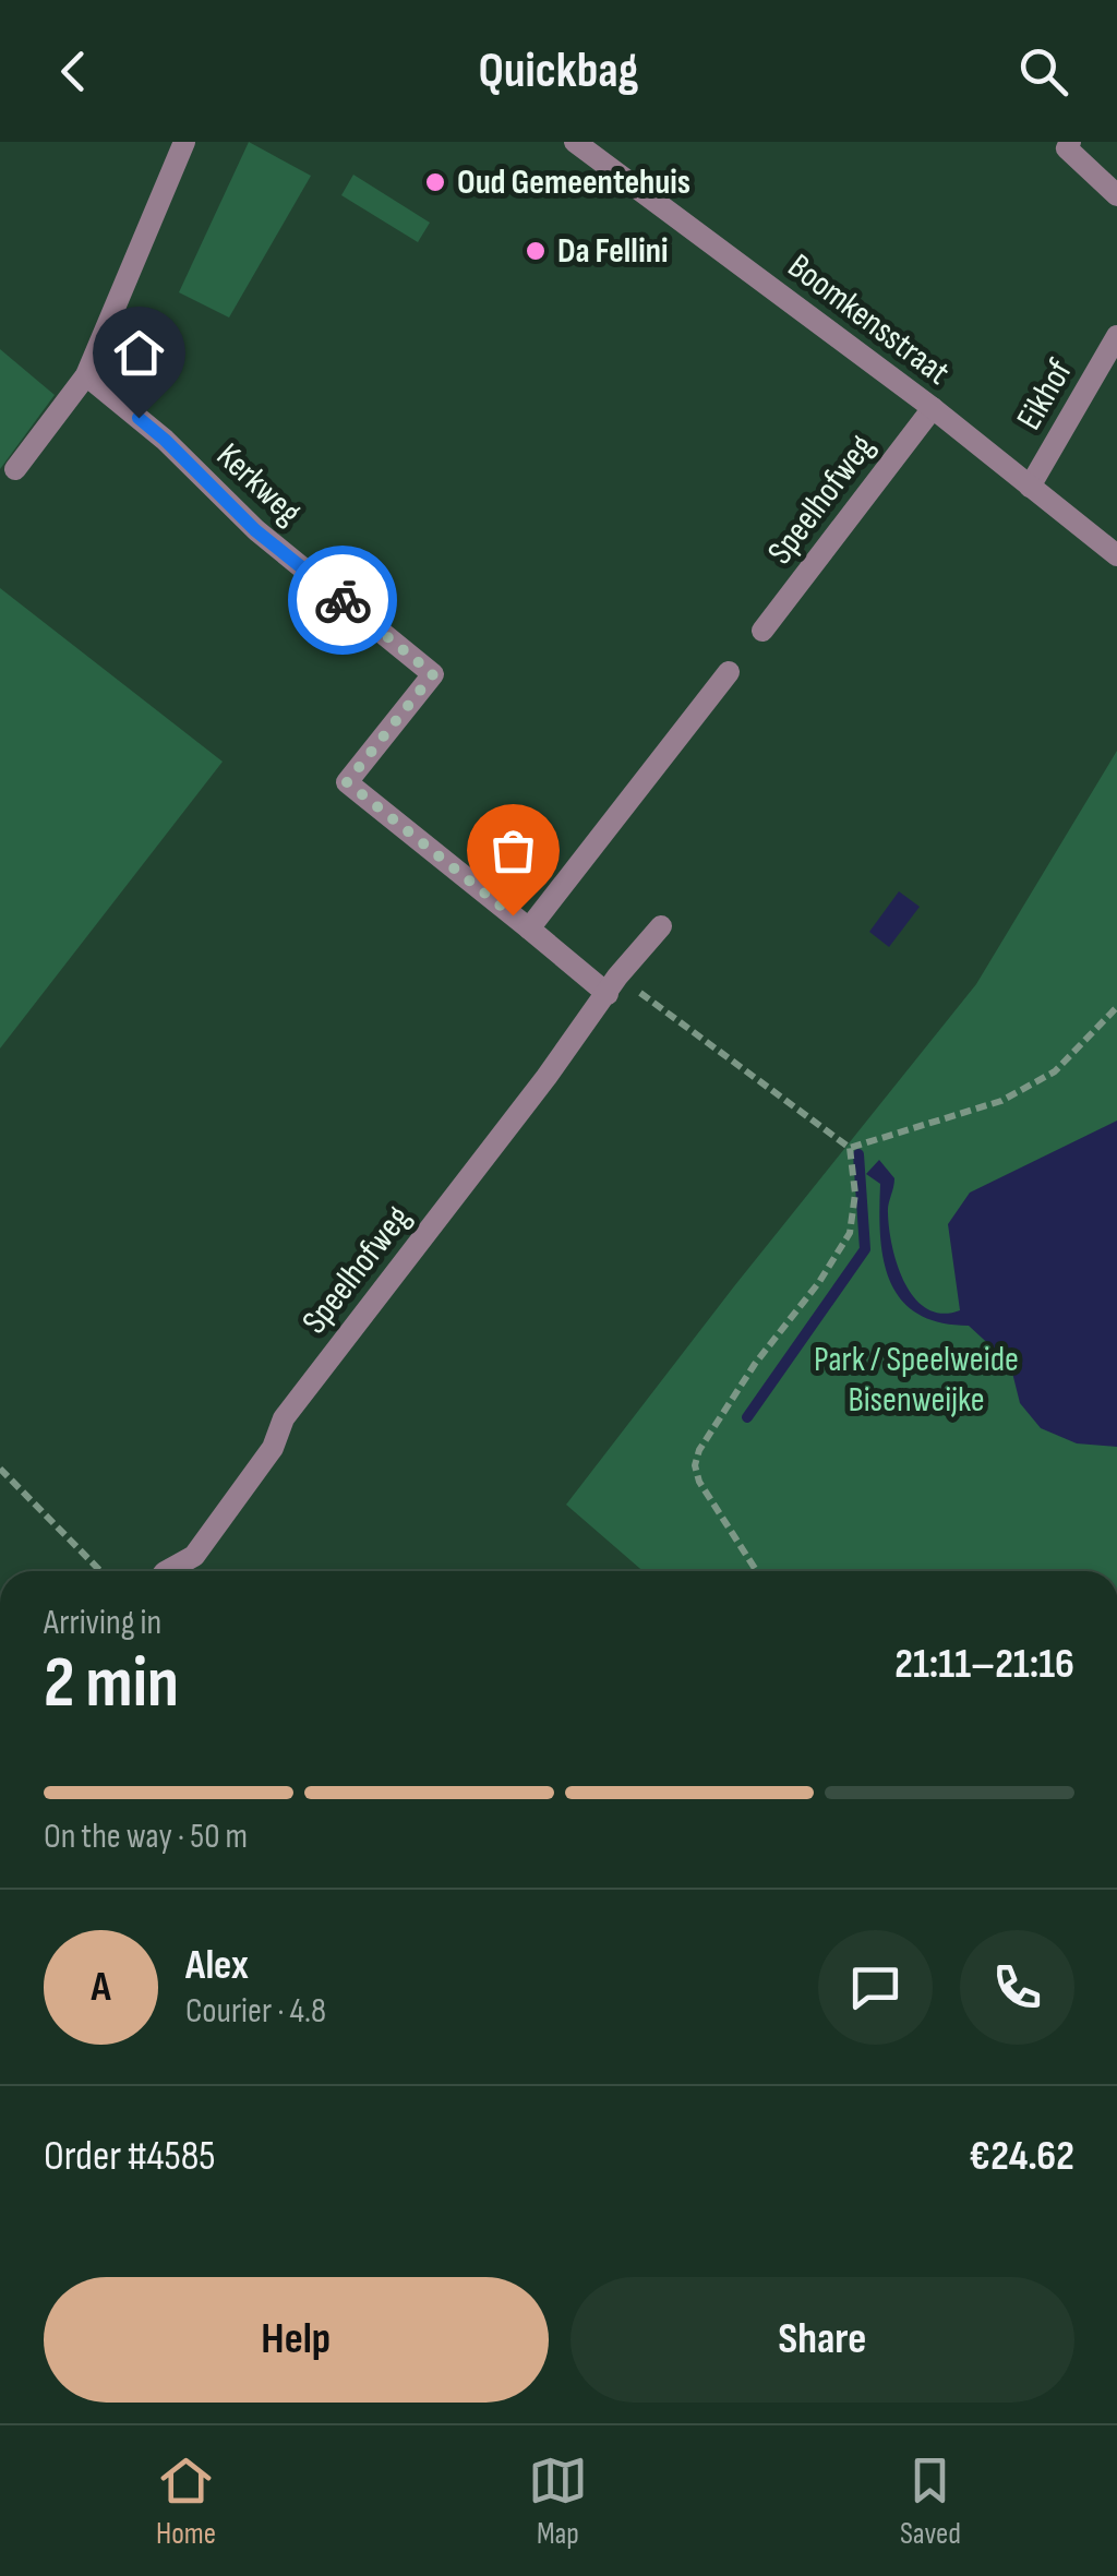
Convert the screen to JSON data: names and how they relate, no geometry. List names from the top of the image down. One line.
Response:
{"streets":{"street":["Boomkensstraat","Eikhof","Kerkweg","Speelhofweg"]},"crossings":[["Boomkensstraat","Eikhof"],["Boomkensstraat","Speelhofweg"]],"parks":["Park / Speelweide Bisenweijke"],"places":["Oud Gemeentehuis","Da Fellini"],"page":{"header":"Quickbag","heading":["2 min","Arriving in","21:11–21:16"],"panel":["Alex","Courier · 4.8","Order #4585","€24.62"],"bar":"On the way · 50 m","round":"A","buttons":["Help","Share"],"tabs":["Home","Map","Saved"]}}
